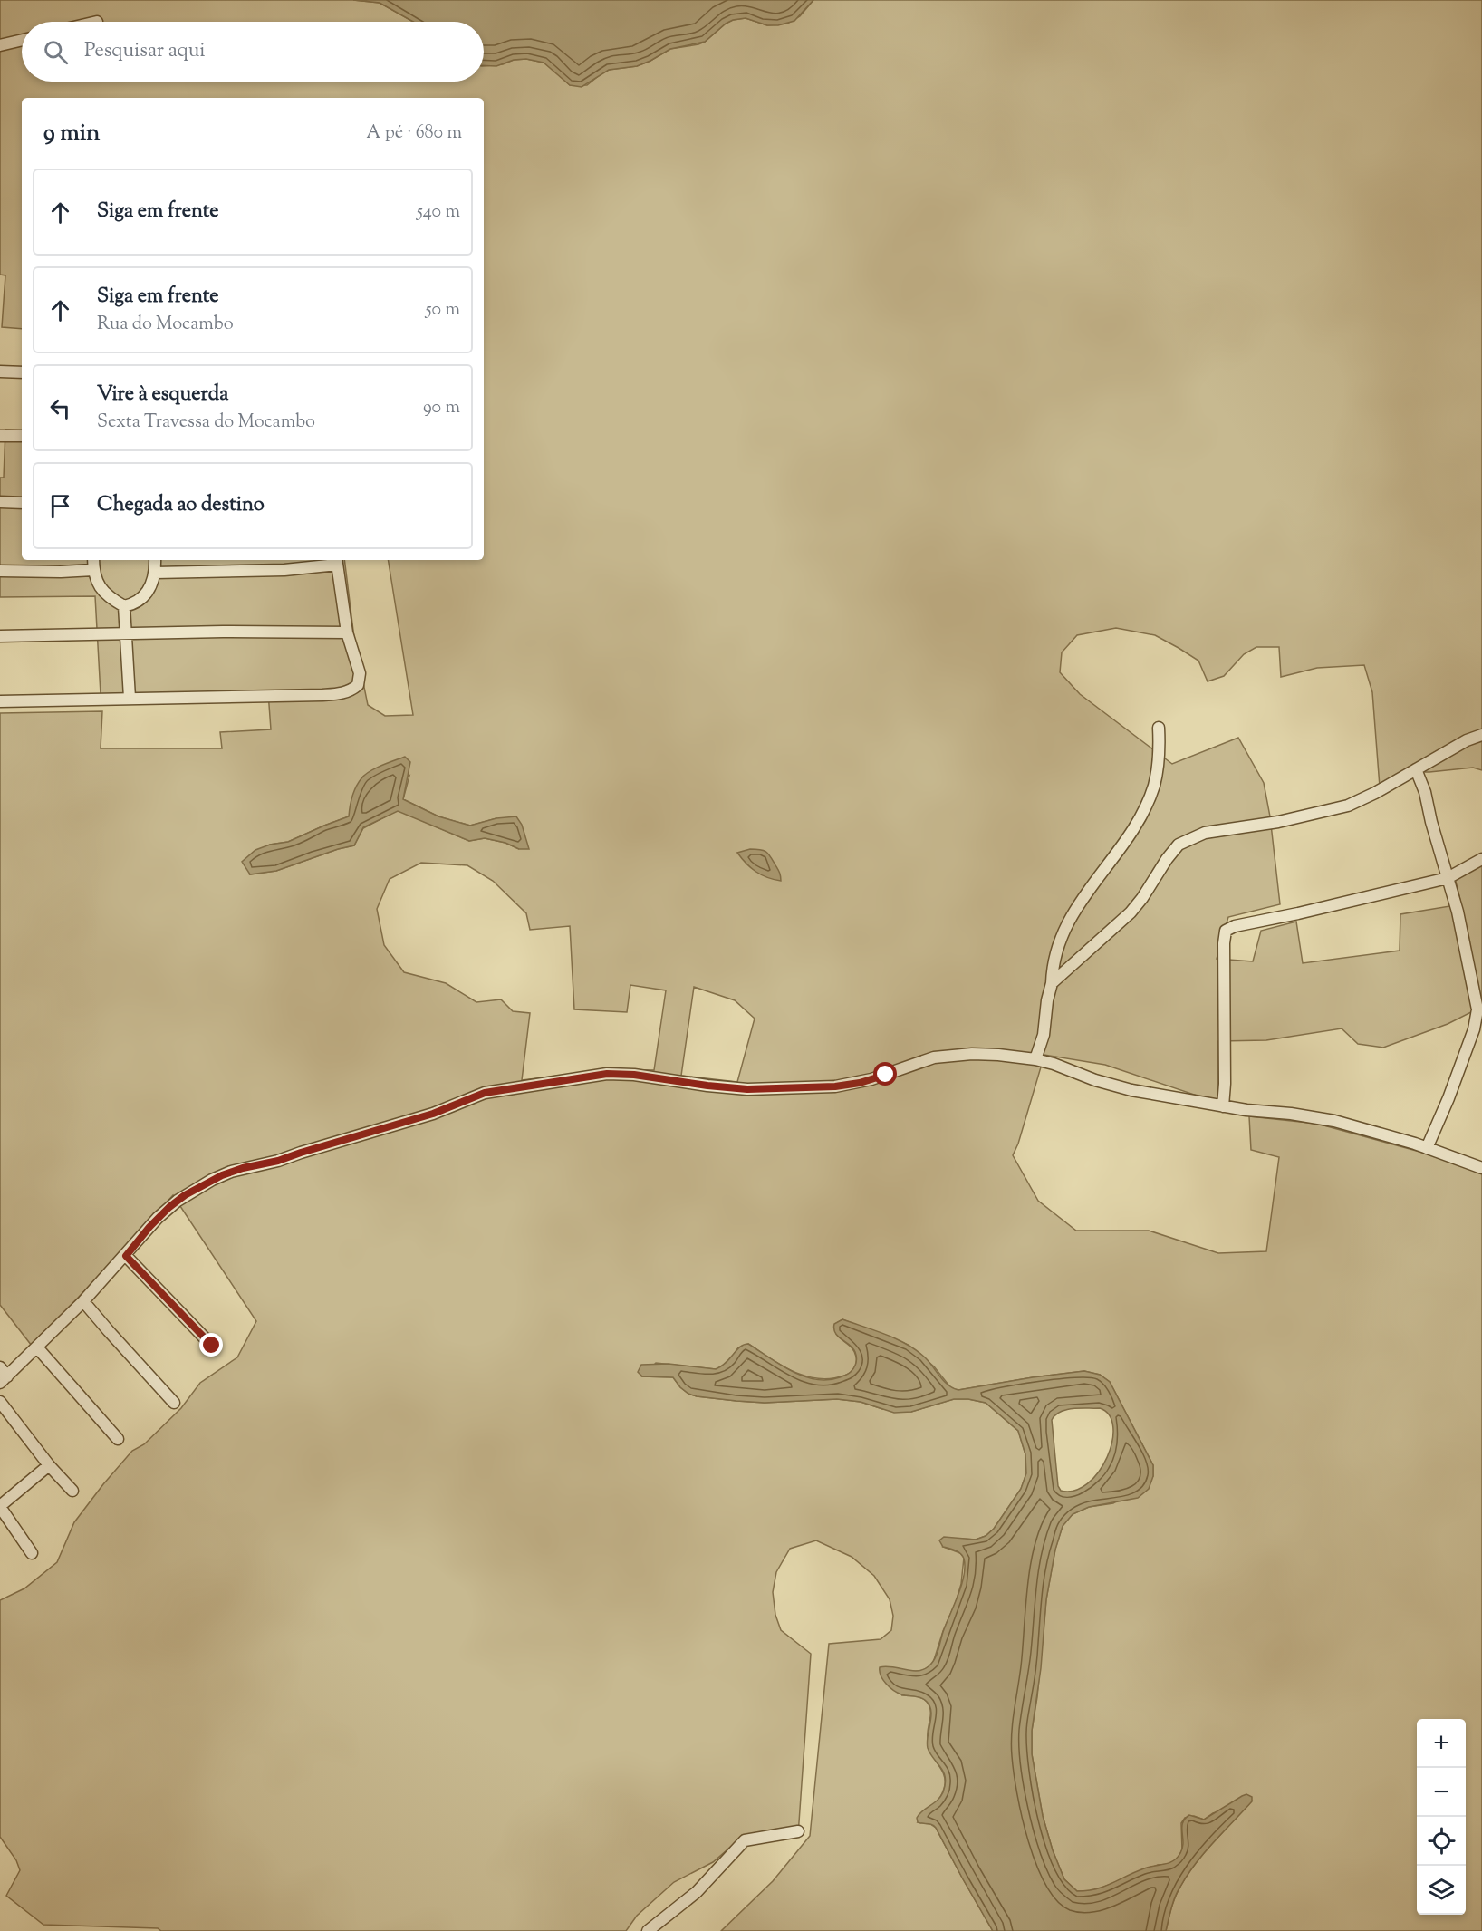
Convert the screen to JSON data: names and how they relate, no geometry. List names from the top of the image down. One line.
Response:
{"page":{"search":"Pesquisar aqui","heading":["9 min","A pé · 680 m"],"list":[["Siga em frente","540 m"],["Siga em frente","Rua do Mocambo","50 m"],["Vire à esquerda","Sexta Travessa do Mocambo","90 m"],"Chegada ao destino"],"map_buttons":["+","−"]}}
